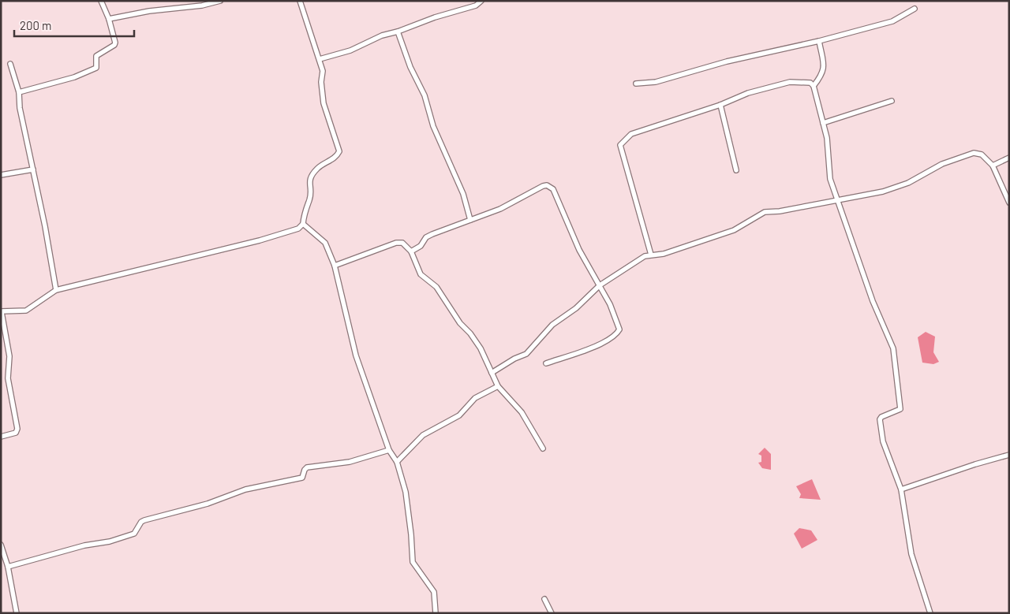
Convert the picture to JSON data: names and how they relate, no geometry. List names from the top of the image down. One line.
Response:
{"scale_bar":"200 m"}
